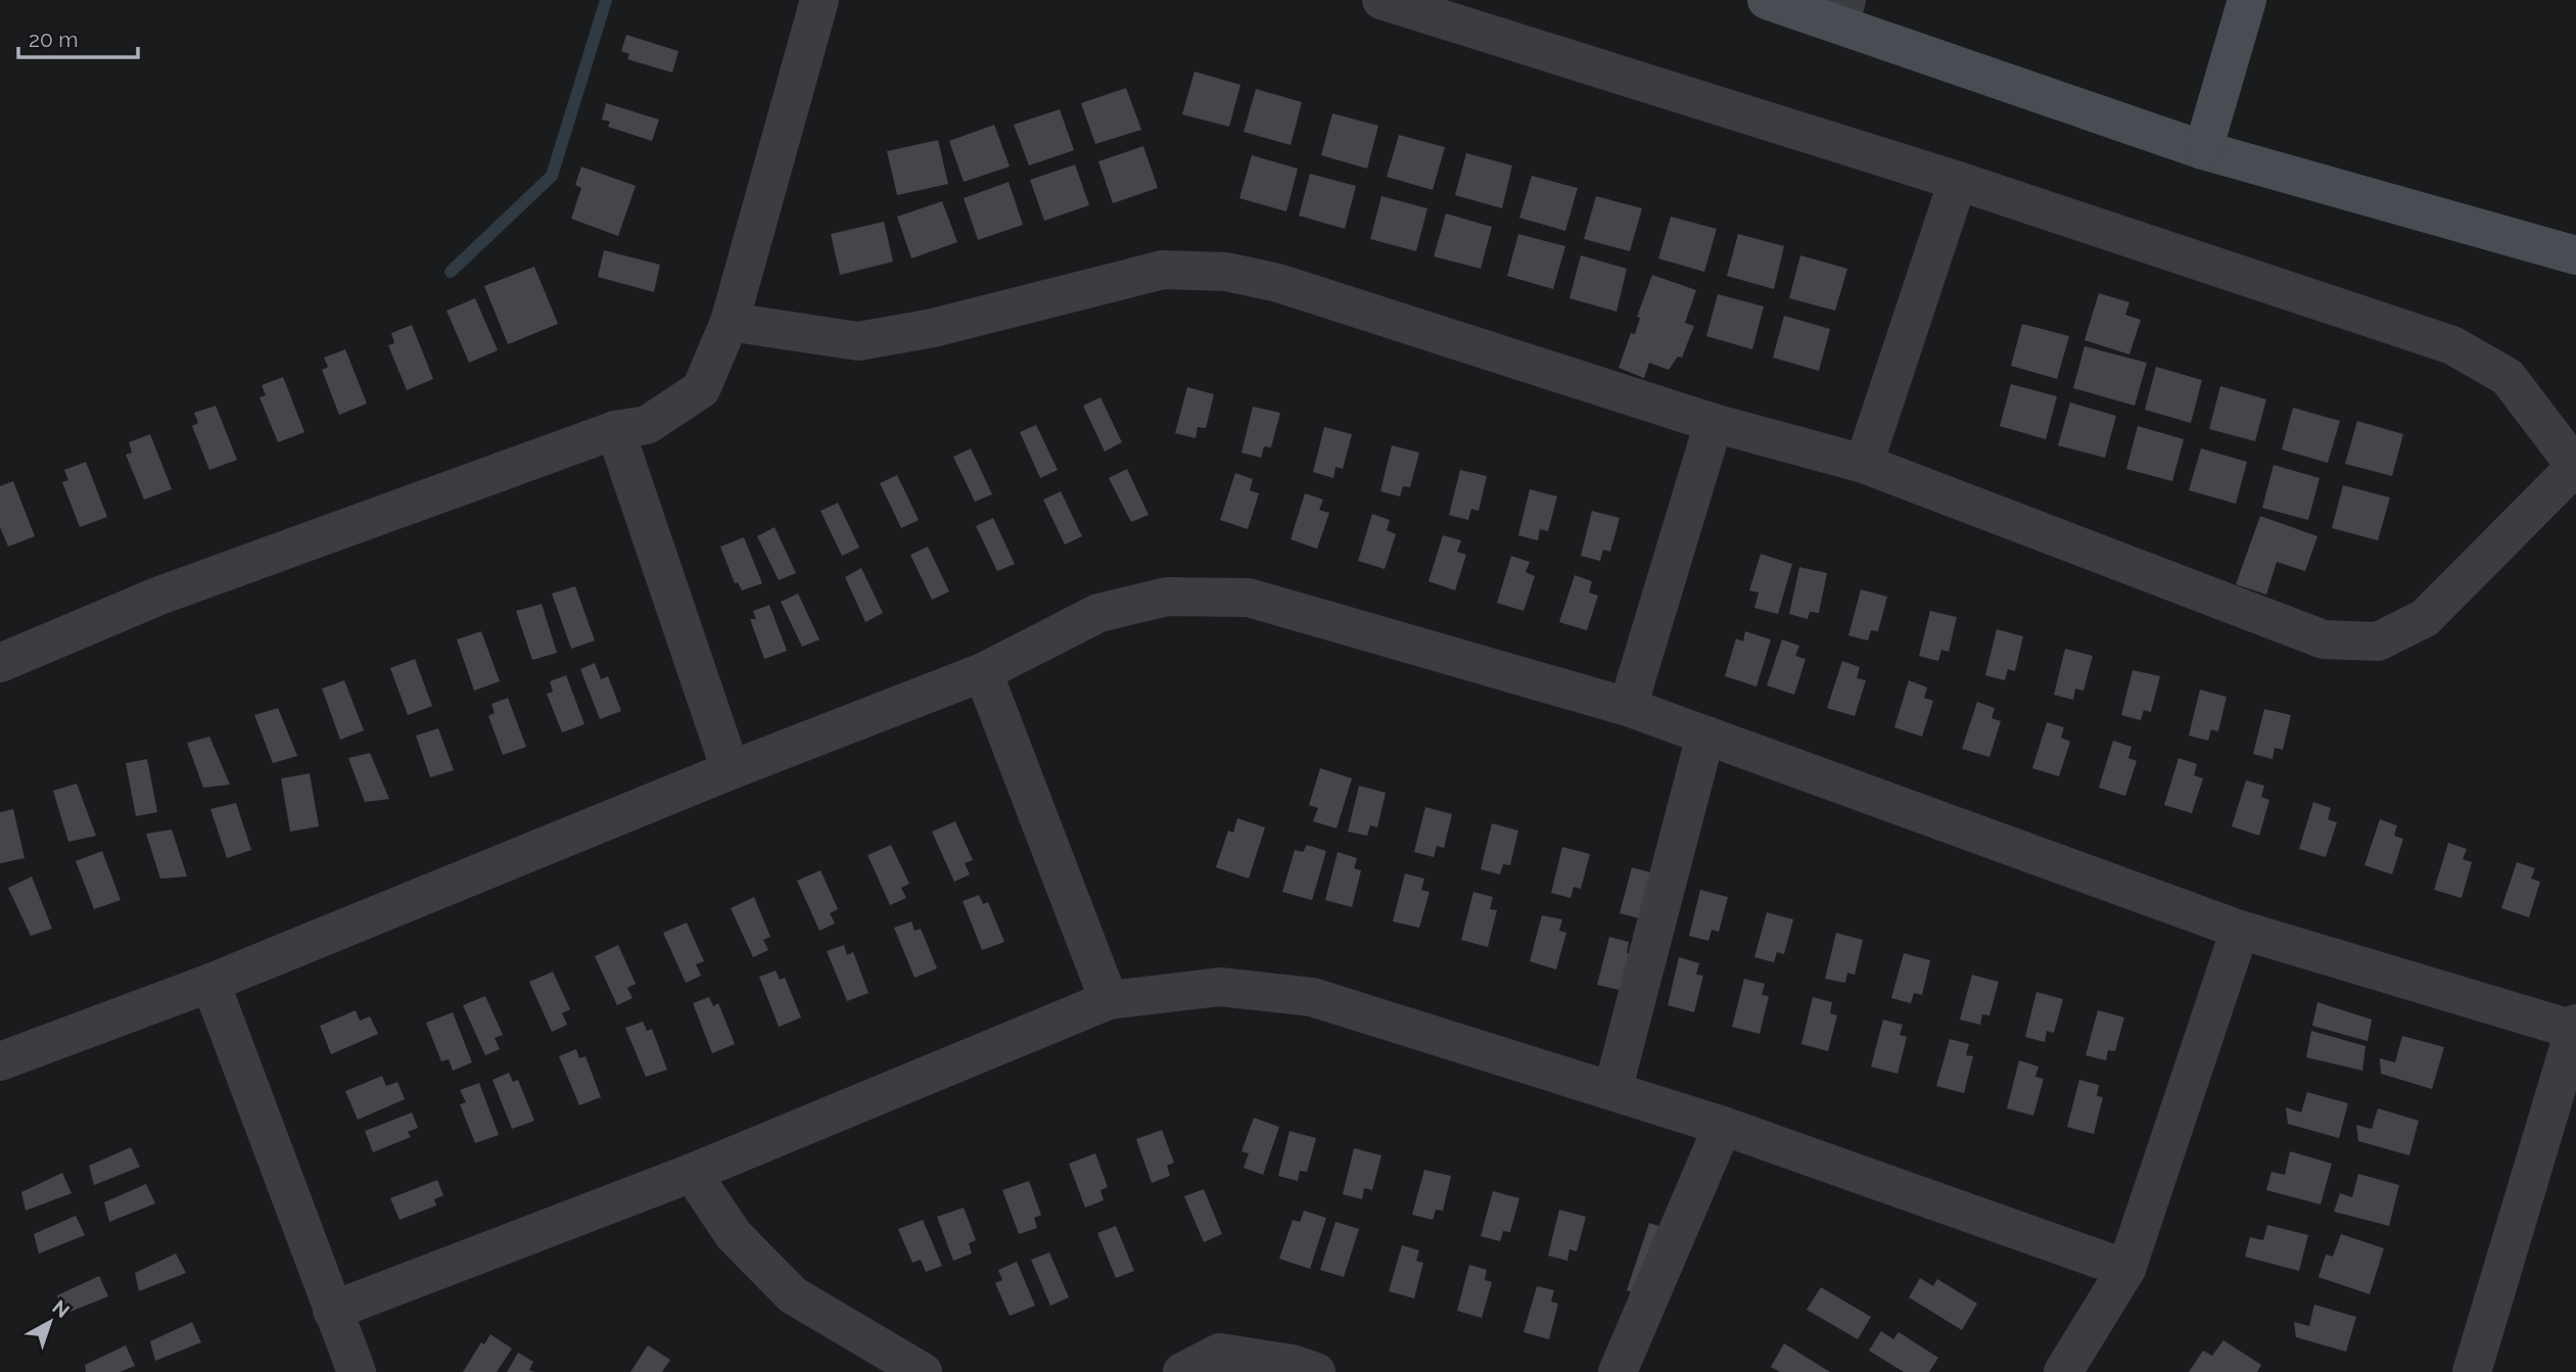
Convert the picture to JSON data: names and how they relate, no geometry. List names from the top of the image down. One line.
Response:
{"scale_bar":"20 m","north":"top right"}
